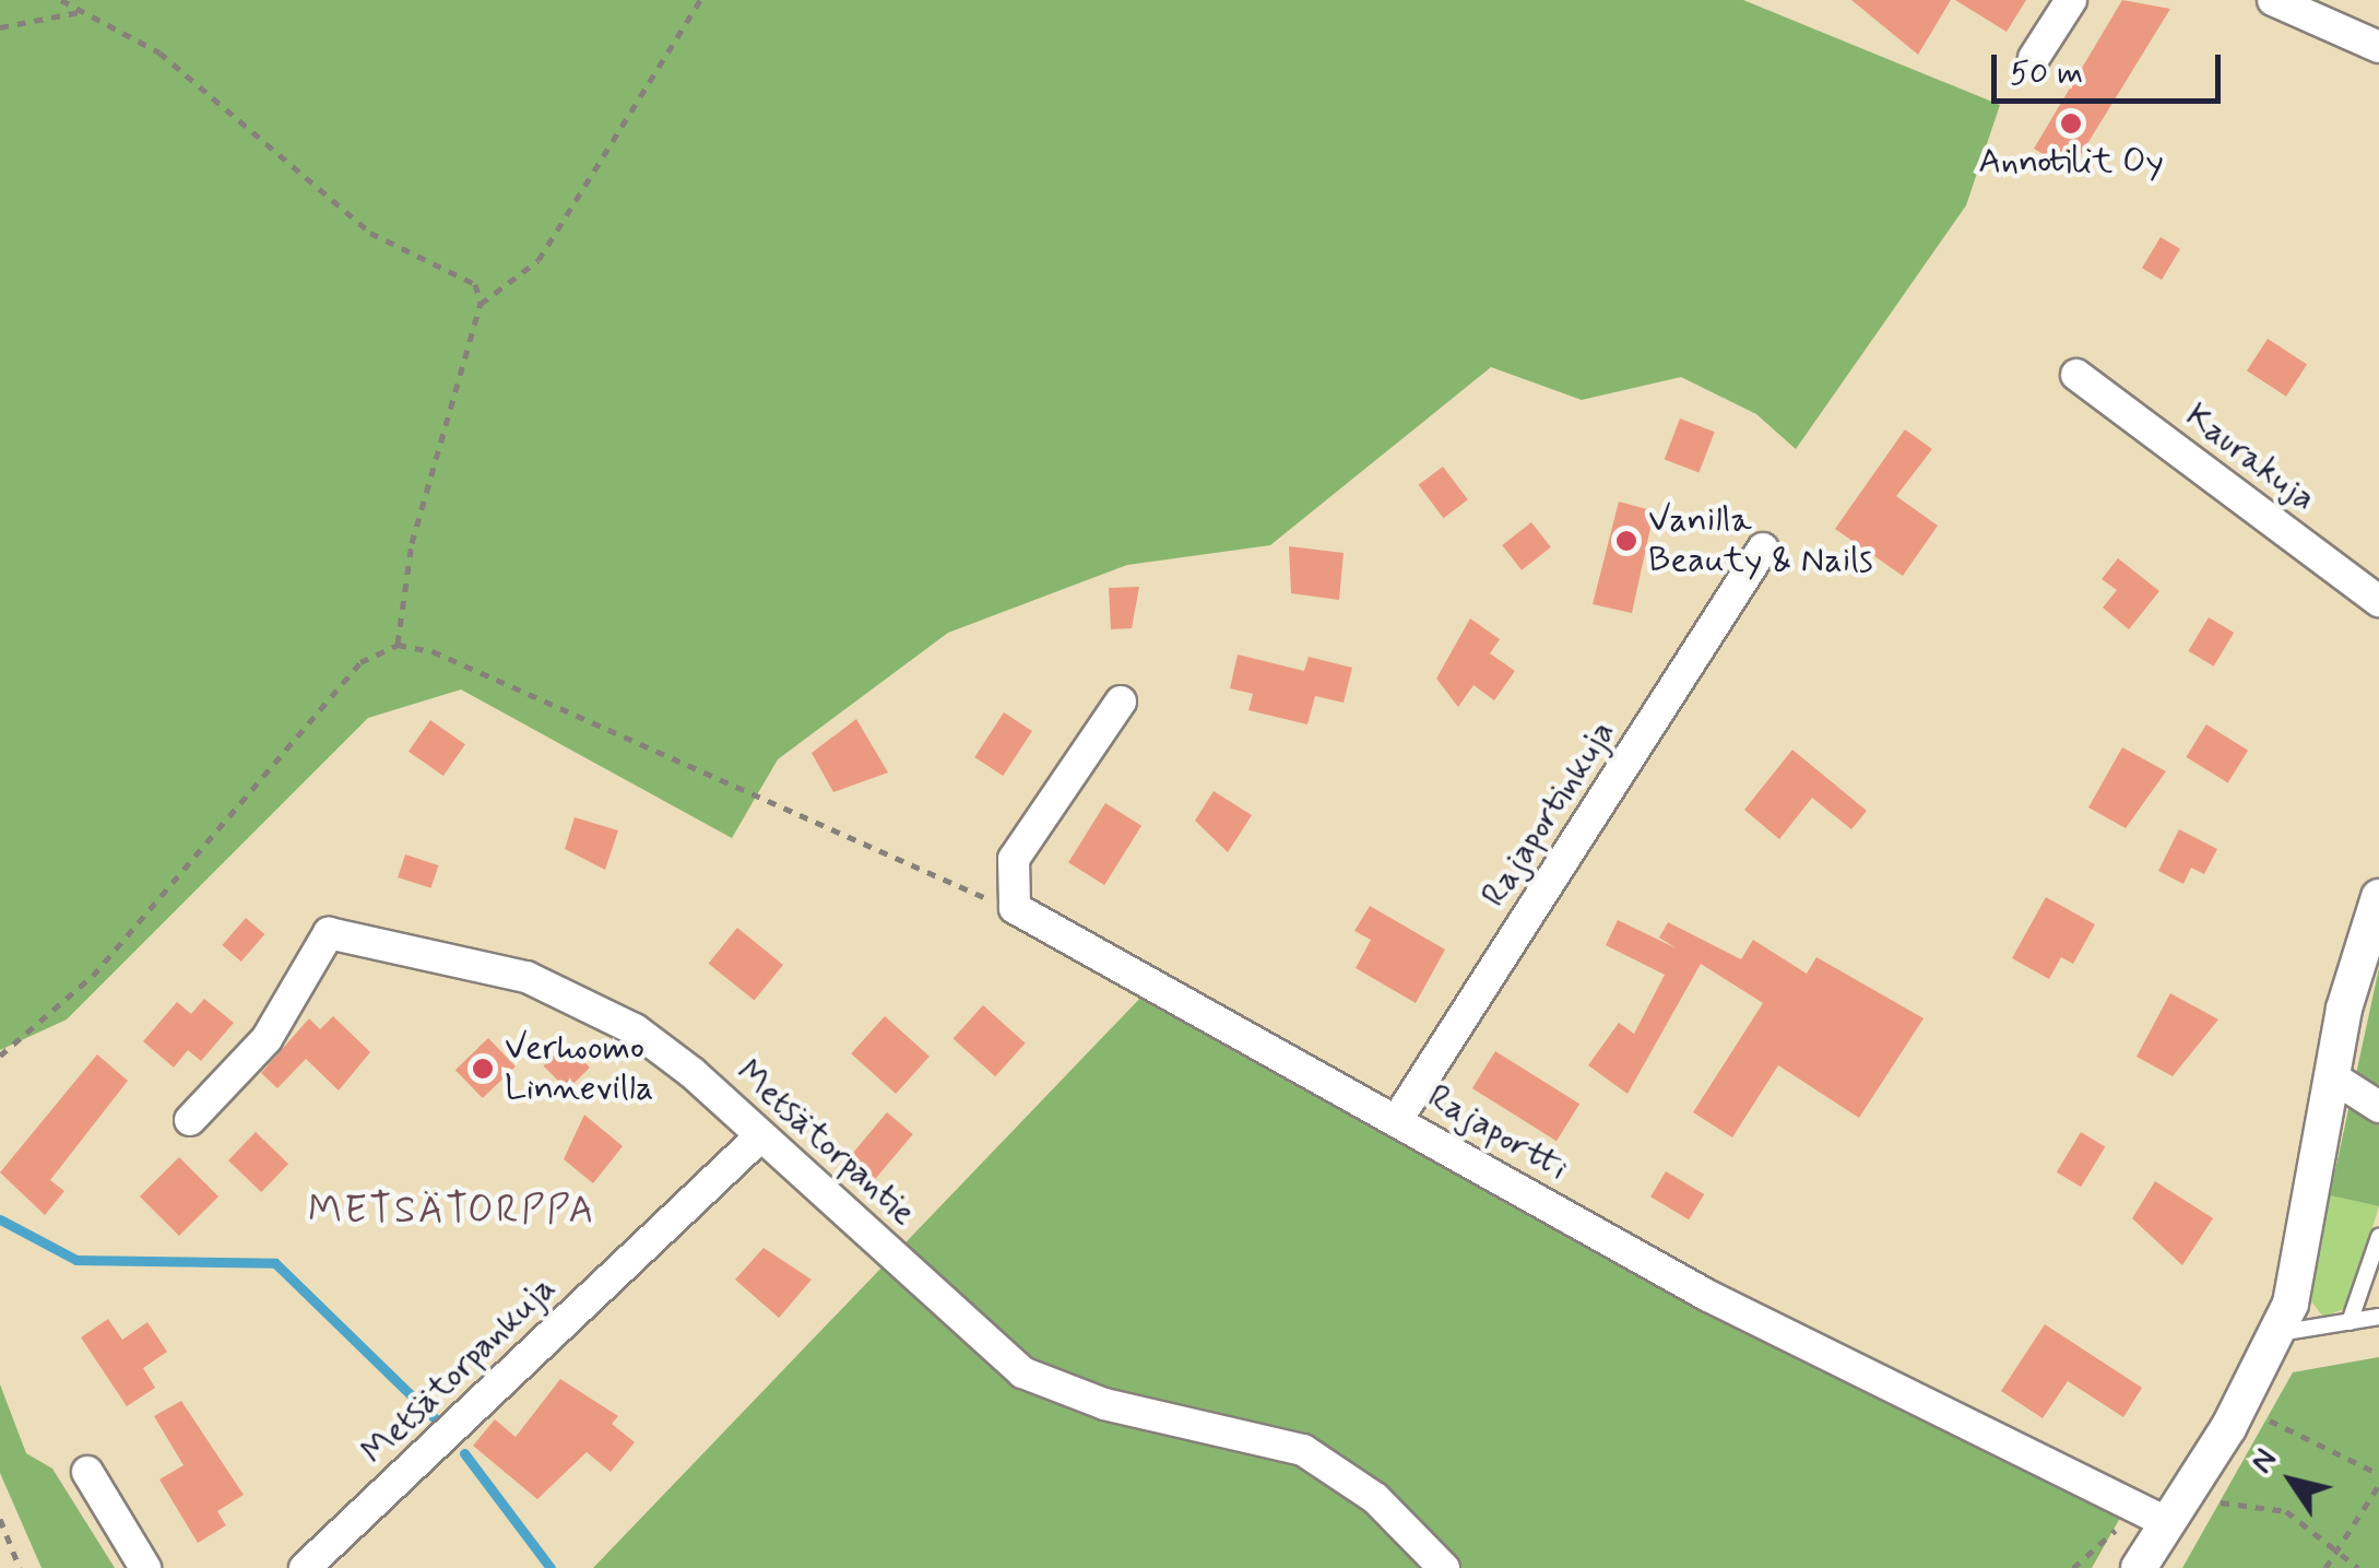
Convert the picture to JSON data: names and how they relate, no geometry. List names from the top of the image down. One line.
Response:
{"streets":{"street":["Kaurakuja","Rajaportinkuja","Rajaportti","Metsätorpantie","Metsätorpankuja"]},"crossings":[["Rajaportinkuja","Rajaportti"],["Metsätorpantie","Metsätorpankuja"]],"districts":["METSÄTORPPA"],"places":["Annotilit Oy","Vanilla Beauty & Nails","Verhoomo Linnevilla"],"scale_bar":"50 m","north":"top left"}
